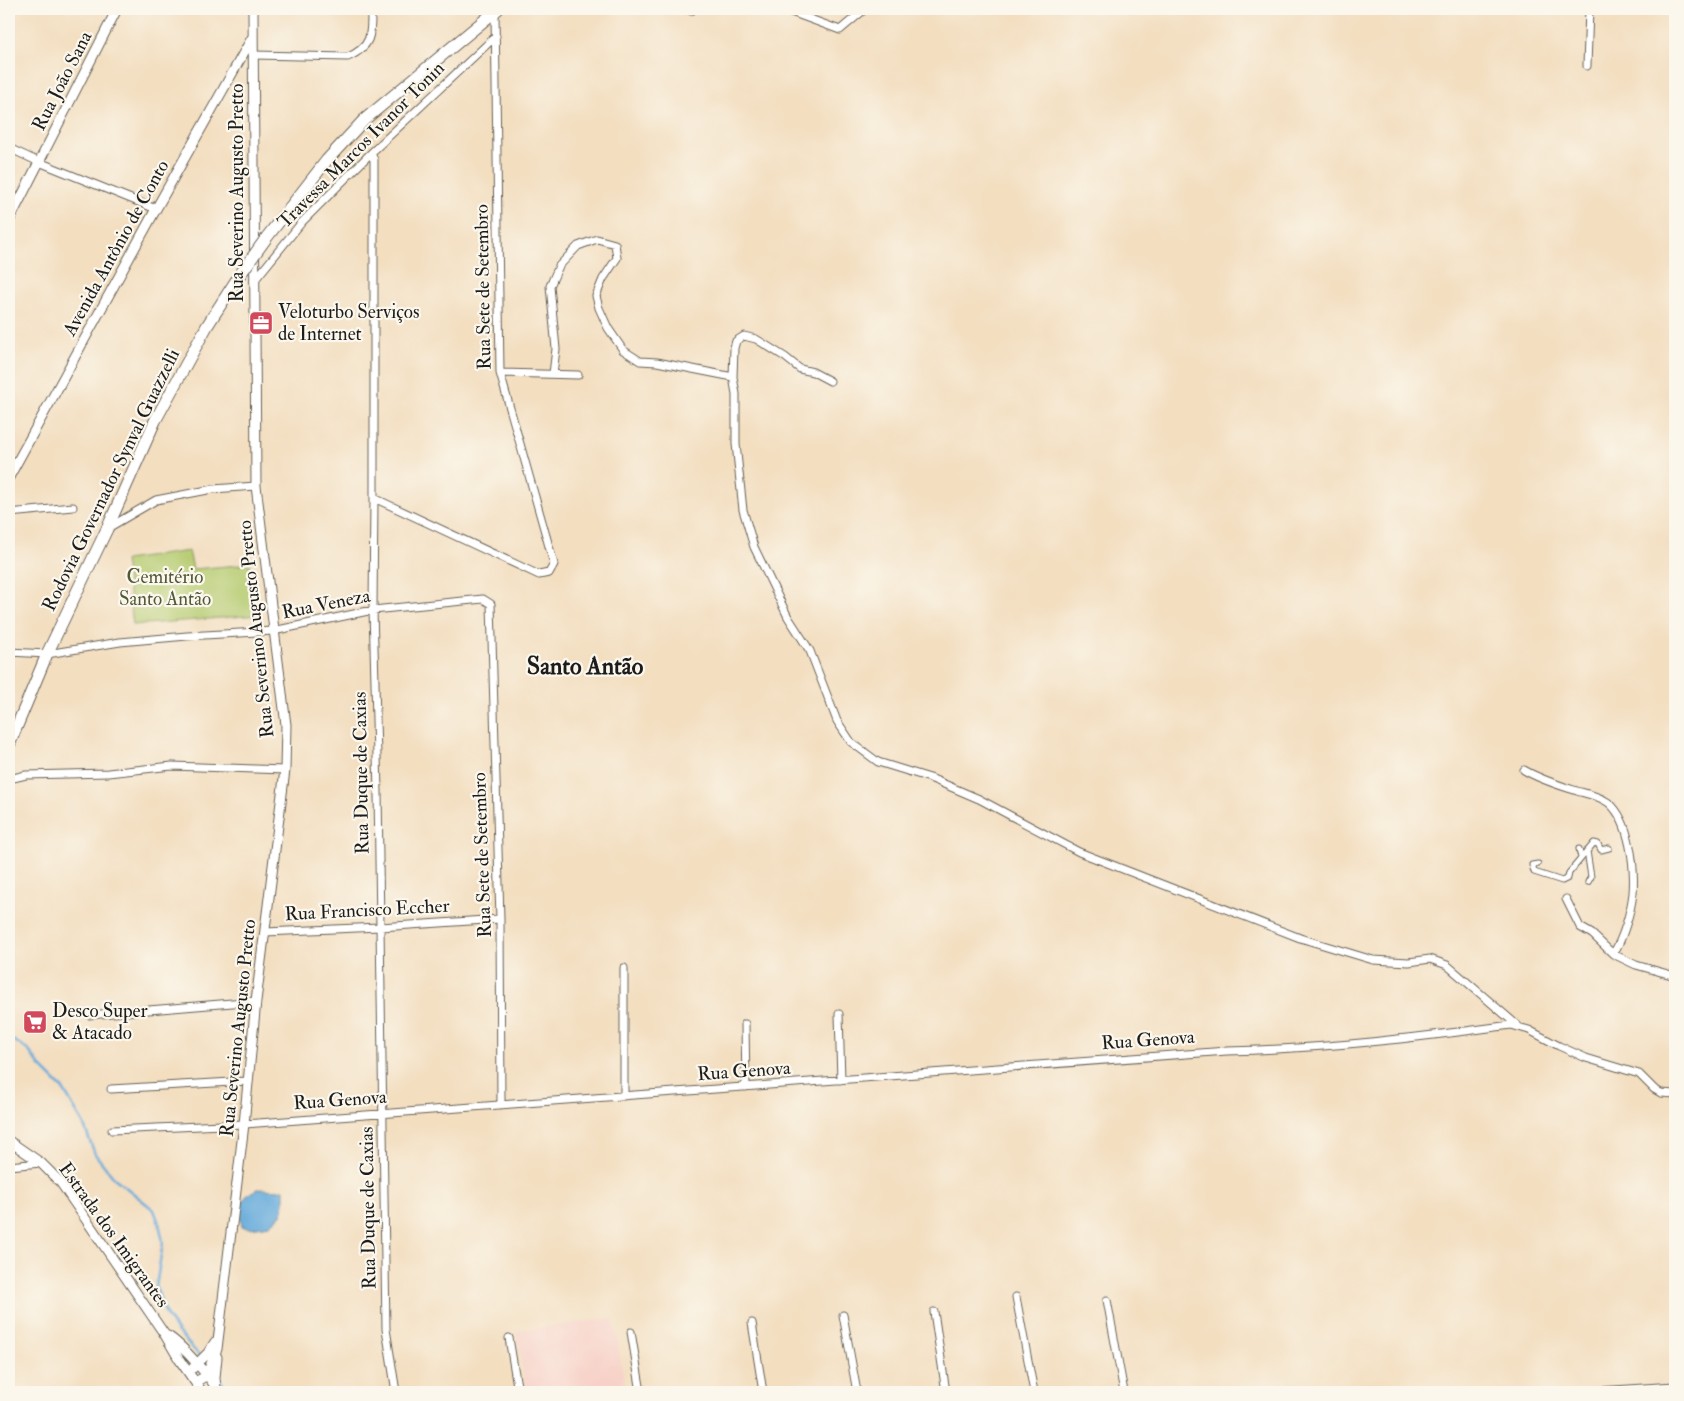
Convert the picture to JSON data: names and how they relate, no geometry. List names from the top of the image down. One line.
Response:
{"streets":{"main road":["Rodovia Governador Synval Guazzelli"],"street":["Rua João Sana","Travessa Marcos Ivanor Tonin","Rua Severino Augusto Pretto","Avenida Antônio de Conto","Rua Sete de Setembro","Rua Veneza","Rua Duque de Caxias","Rua Francisco Eccher","Rua Genova","Estrada dos Imigrantes"]},"crossings":[["Travessa Marcos Ivanor Tonin","Rua Severino Augusto Pretto"],["Travessa Marcos Ivanor Tonin","Rua Sete de Setembro"],["Travessa Marcos Ivanor Tonin","Rua Duque de Caxias"],["Rua Severino Augusto Pretto","Avenida Antônio de Conto"],["Rua Severino Augusto Pretto","Rua Veneza"],["Rua Severino Augusto Pretto","Rua Francisco Eccher"],["Rua Severino Augusto Pretto","Rua Genova"],["Rua Severino Augusto Pretto","Estrada dos Imigrantes"],["Rua Sete de Setembro","Rodovia Governador Synval Guazzelli"],["Rua Sete de Setembro","Rua Veneza"],["Rua Sete de Setembro","Rua Duque de Caxias"],["Rua Sete de Setembro","Rua Francisco Eccher"],["Rua Sete de Setembro","Rua Genova"],["Rodovia Governador Synval Guazzelli","Rua Veneza"],["Rua Veneza","Rua Duque de Caxias"],["Rua Duque de Caxias","Rua Francisco Eccher"],["Rua Duque de Caxias","Rua Genova"]],"districts":["Santo Antão"],"parks":["Cemitério Santo Antão"],"places":{"office":["Veloturbo Serviços de Internet"],"supermarket":["Desco Super & Atacado"]}}
